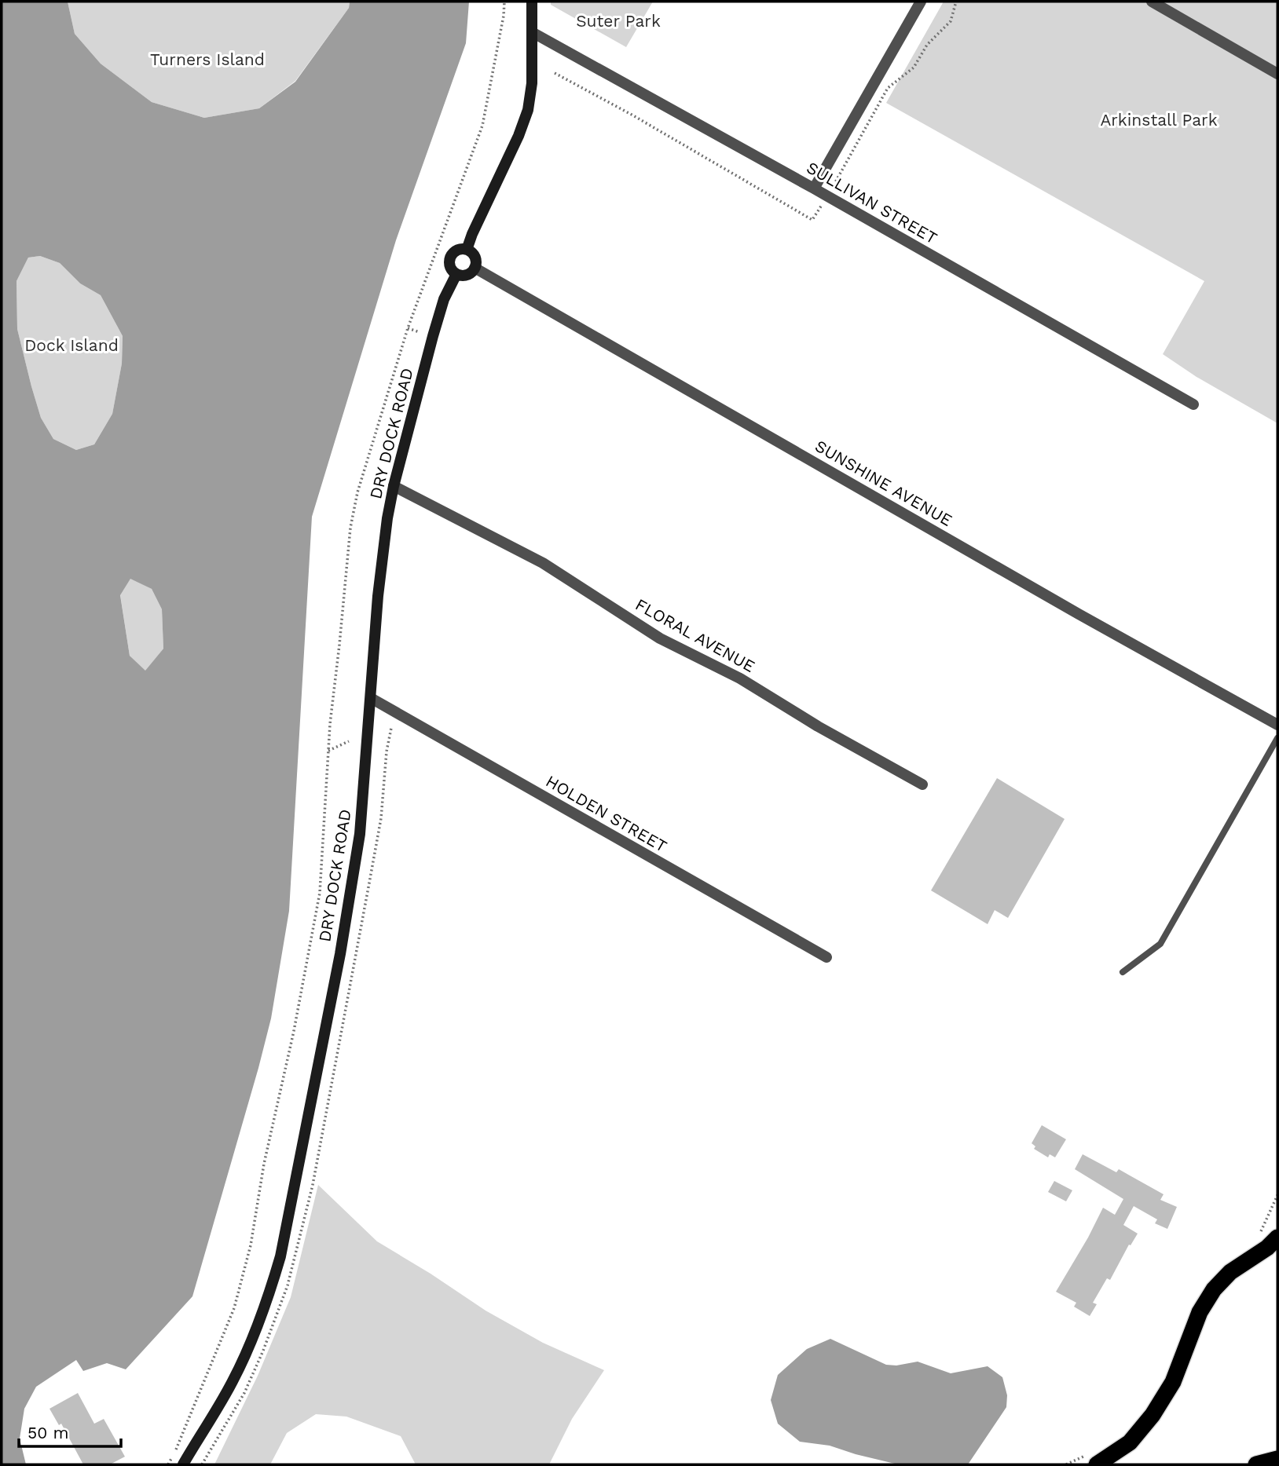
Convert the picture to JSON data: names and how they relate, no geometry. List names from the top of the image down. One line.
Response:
{"streets":{"street":["SULLIVAN STREET","DRY DOCK ROAD","SUNSHINE AVENUE","FLORAL AVENUE","HOLDEN STREET"]},"crossings":[["DRY DOCK ROAD","SUNSHINE AVENUE"],["DRY DOCK ROAD","FLORAL AVENUE"],["DRY DOCK ROAD","HOLDEN STREET"]],"parks":["Suter Park","Turners Island","Arkinstall Park","Dock Island"],"scale_bar":"50 m"}
